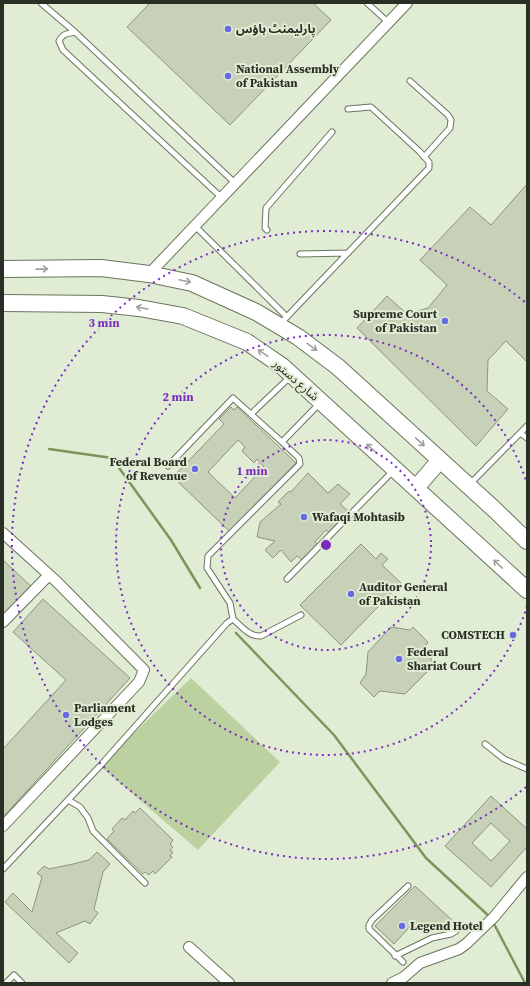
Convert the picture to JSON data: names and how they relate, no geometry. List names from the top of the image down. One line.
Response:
{"streets":{"main road":["شارع دستور"]},"places":["پارلیمنٹ ہاؤس","National Assembly of Pakistan","Supreme Court of Pakistan","Federal Board of Revenue","Wafaqi Mohtasib","Auditor General of Pakistan","COMSTECH","Federal Shariat Court","Parliament Lodges","Legend Hotel"],"rings":["3 min","2 min","1 min"]}
